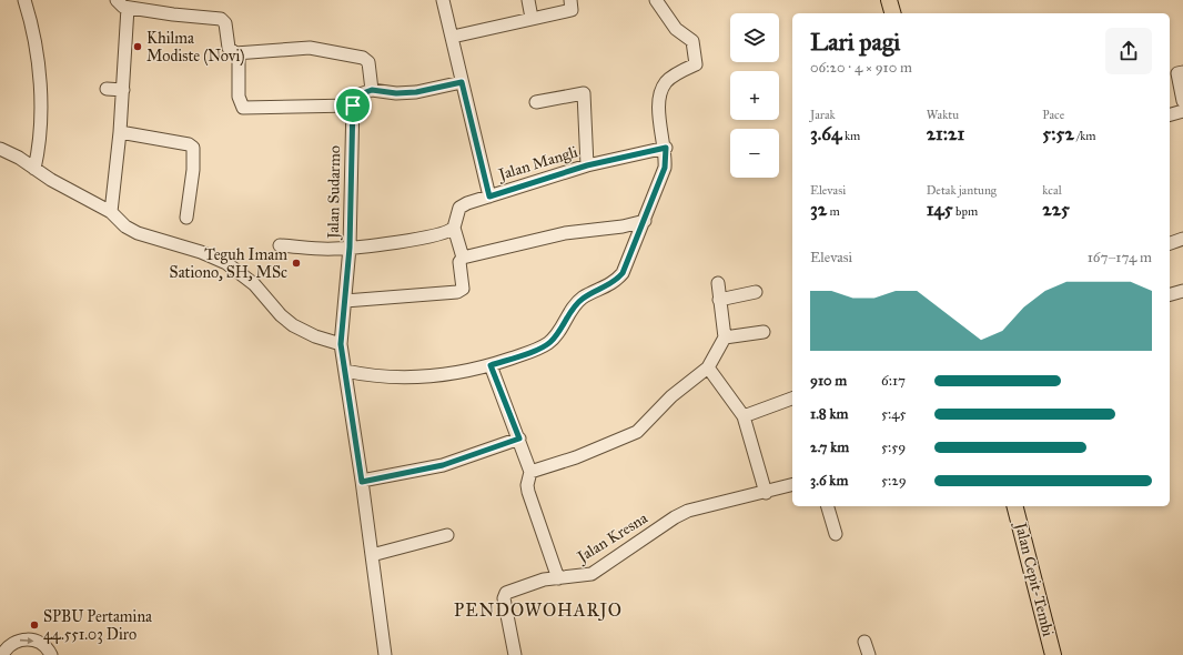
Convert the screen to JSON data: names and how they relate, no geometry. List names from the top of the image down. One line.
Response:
{"streets":{"main road":["Jalan Cepit-Tembi"],"street":["Jalan Mangli","Jalan Sudarmo","Jalan Kresna"]},"districts":["PENDOWOHARJO"],"places":["Khilma Modiste (Novi)","Teguh Imam Sationo, SH, MSc","SPBU Pertamina 44.551.03 Diro"],"page":{"map_buttons":["+","−"],"heading":["Lari pagi","06:20 · 4 × 910 m"],"stats":[["Jarak","3.64 km"],["Waktu","21:21"],["Pace","5:52 /km"],["Elevasi","32 m"],["Detak jantung","145 bpm"],["kcal","225"]],"chart":["Elevasi","167–174 m"],"list":[{"name":"910 m","note":"6:17"},{"name":"1.8 km","note":"5:45"},{"name":"2.7 km","note":"5:59"},{"name":"3.6 km","note":"5:29"}]}}
